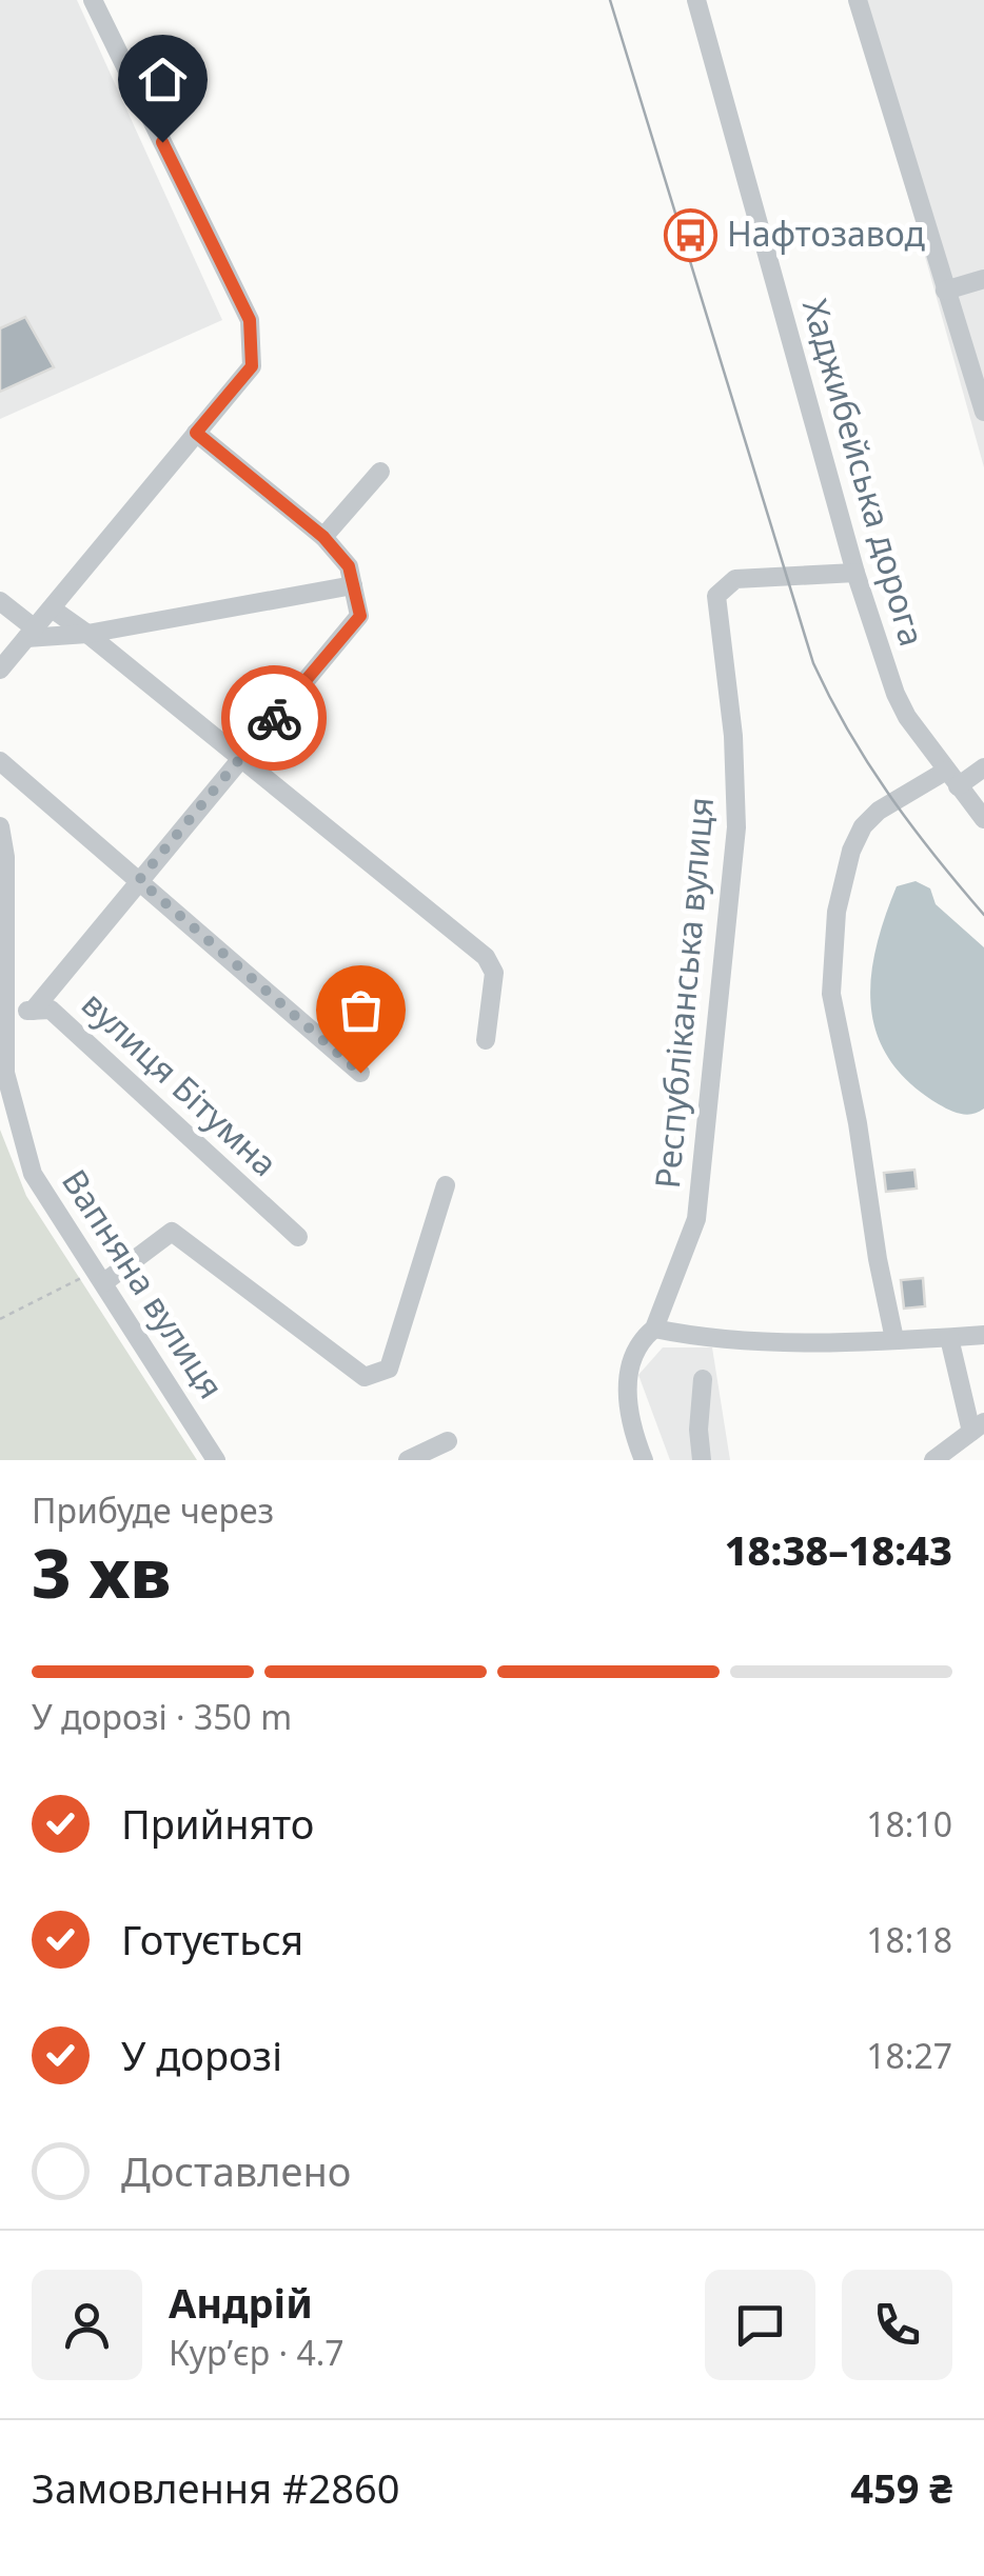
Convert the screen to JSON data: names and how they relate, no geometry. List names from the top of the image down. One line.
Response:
{"streets":{"street":["Хаджибейська дорога","Республіканська вулиця","вулиця Бітумна","Вапняна вулиця"]},"crossings":[["Хаджибейська дорога","Республіканська вулиця"],["вулиця Бітумна","Вапняна вулиця"]],"places":{"bus stop":["Нафтозавод"]},"page":{"heading":["3 хв","Прибуде через","18:38–18:43"],"panel":["Андрій","Кур’єр · 4.7","Замовлення #2860","459 ₴"],"bar":"У дорозі · 350 m","list":[["Прийнято","18:10"],["Готується","18:18"],["У дорозі","18:27"],"Доставлено"]}}
